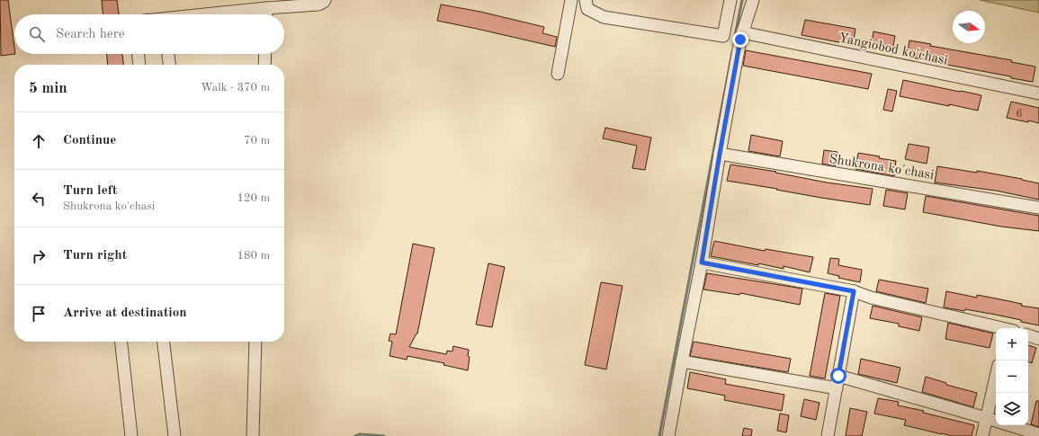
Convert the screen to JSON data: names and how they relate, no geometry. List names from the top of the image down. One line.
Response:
{"streets":{"street":["Yangiobod ko'chasi","Shukrona ko'chasi"]},"house_numbers":["6"],"north":"right","page":{"search":"Search here","heading":["5 min","Walk · 370 m"],"list":[["Continue","70 m"],["Turn left","Shukrona ko'chasi","120 m"],["Turn right","180 m"],"Arrive at destination"],"map_buttons":["+","−"]}}
